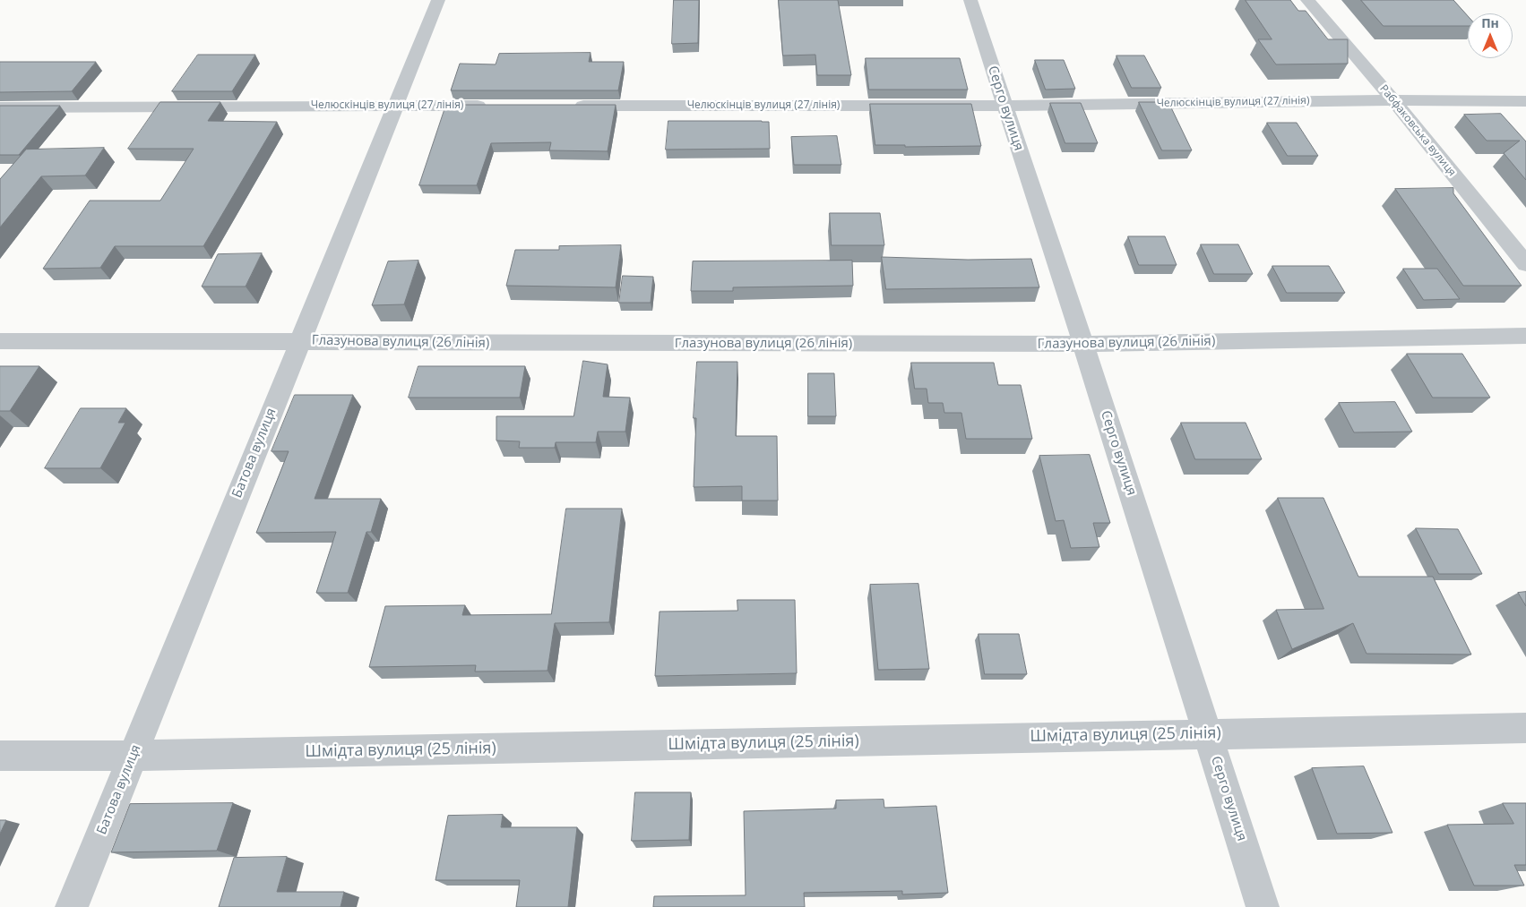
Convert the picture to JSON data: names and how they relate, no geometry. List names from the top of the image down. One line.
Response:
{"streets":{"street":["Челюскінців вулиця (27 лiнiя)","Серго вулиця","Рабфаковська вулиця","Глазунова вулиця (26 лiнiя)","Батова вулиця","Шмідта вулиця (25 лiнiя)"]},"crossings":[["Челюскінців вулиця (27 лiнiя)","Серго вулиця"],["Челюскінців вулиця (27 лiнiя)","Рабфаковська вулиця"],["Челюскінців вулиця (27 лiнiя)","Батова вулиця"],["Серго вулиця","Глазунова вулиця (26 лiнiя)"],["Серго вулиця","Шмідта вулиця (25 лiнiя)"],["Глазунова вулиця (26 лiнiя)","Батова вулиця"],["Батова вулиця","Шмідта вулиця (25 лiнiя)"]],"north":"top"}
